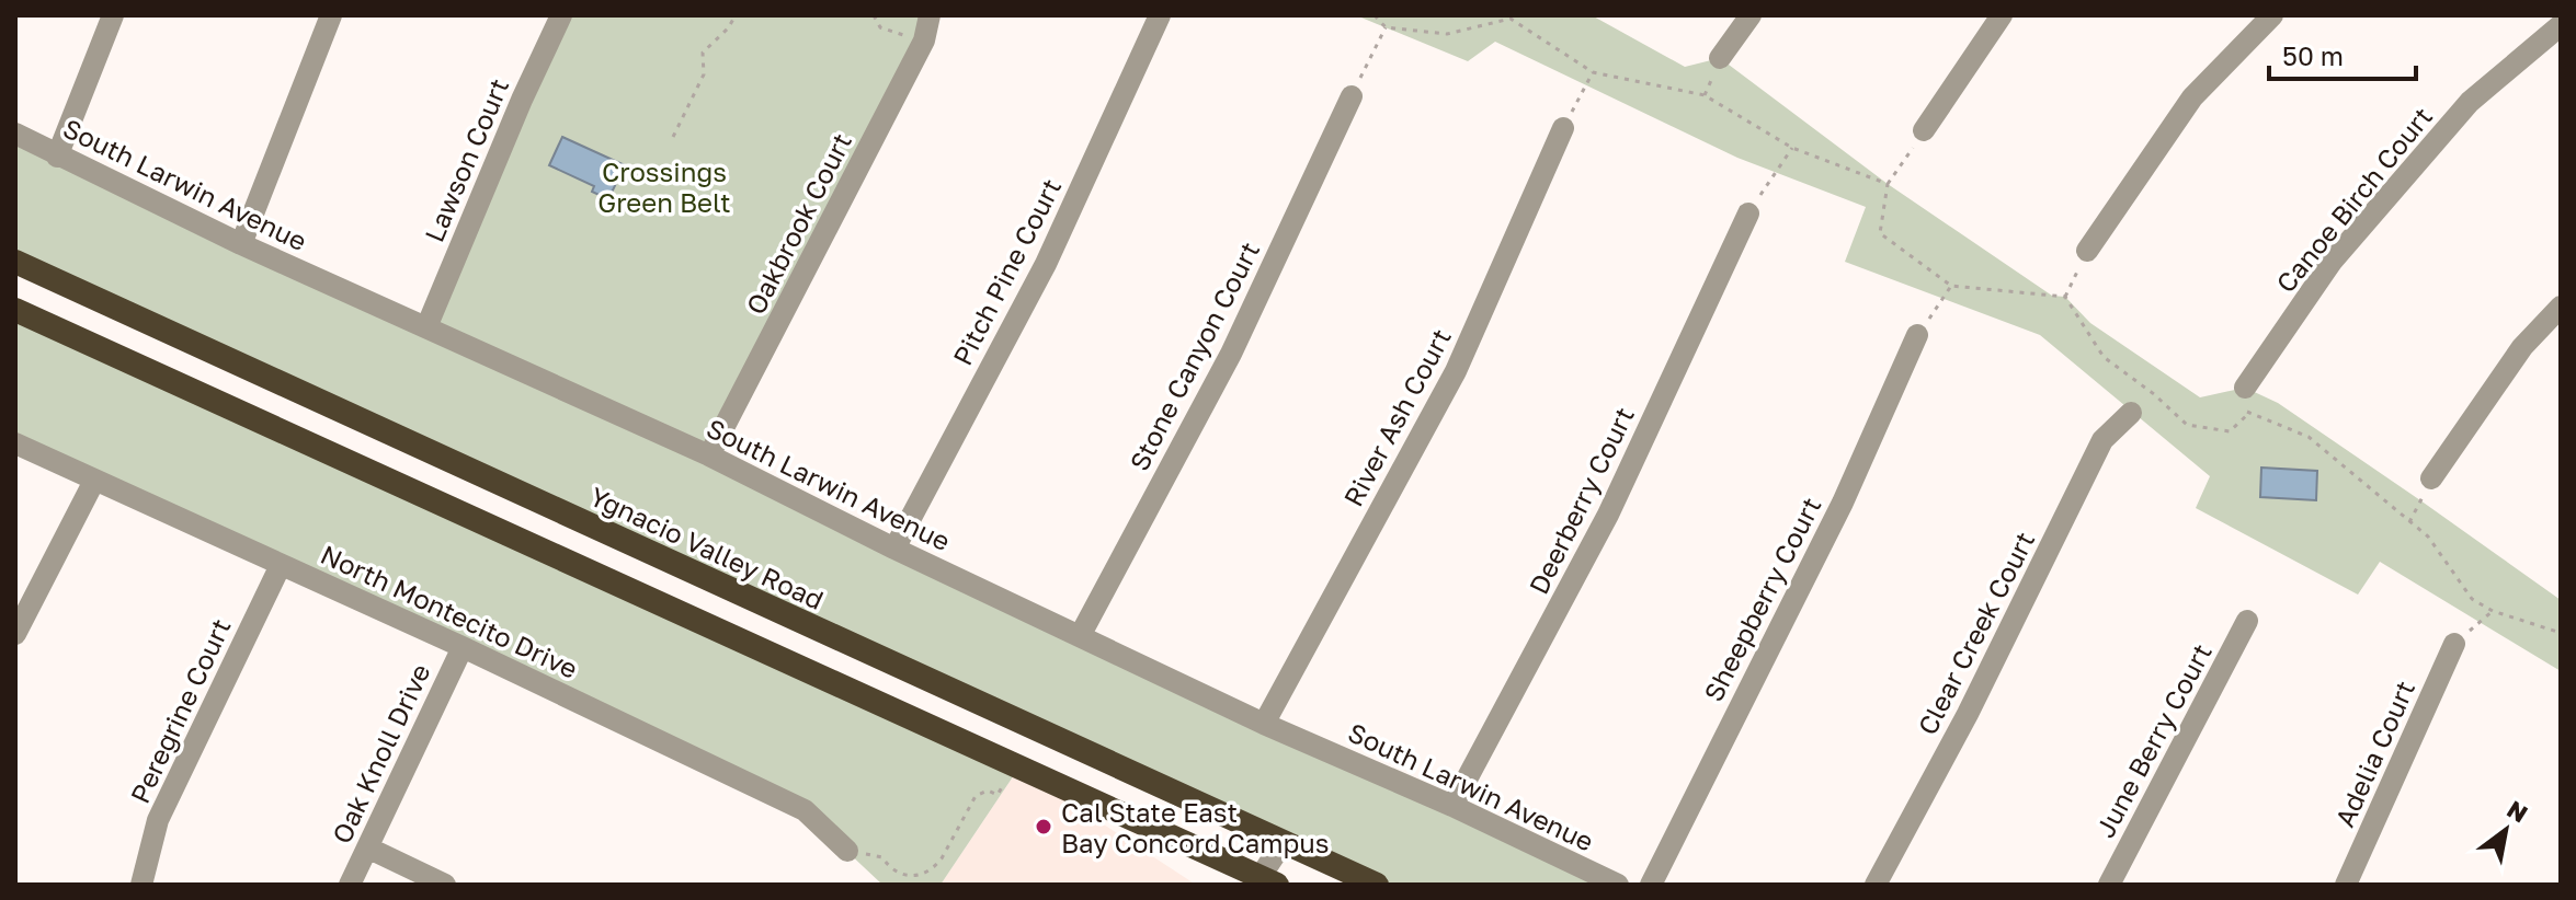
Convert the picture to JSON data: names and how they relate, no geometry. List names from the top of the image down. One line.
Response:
{"streets":{"highway":["Ygnacio Valley Road"],"street":["Lawson Court","South Larwin Avenue","Canoe Birch Court","Oakbrook Court","Pitch Pine Court","Stone Canyon Court","River Ash Court","Deerberry Court","Sheepberry Court","North Montecito Drive","Clear Creek Court","Peregrine Court","June Berry Court","Oak Knoll Drive","Adelia Court"]},"crossings":[["Lawson Court","South Larwin Avenue"],["South Larwin Avenue","Oakbrook Court"],["South Larwin Avenue","Pitch Pine Court"],["South Larwin Avenue","Stone Canyon Court"],["South Larwin Avenue","River Ash Court"],["South Larwin Avenue","Deerberry Court"],["North Montecito Drive","Peregrine Court"],["North Montecito Drive","Oak Knoll Drive"]],"parks":["Crossings Green Belt"],"places":["Cal State East Bay Concord Campus"],"scale_bar":"50 m","north":"top right"}
